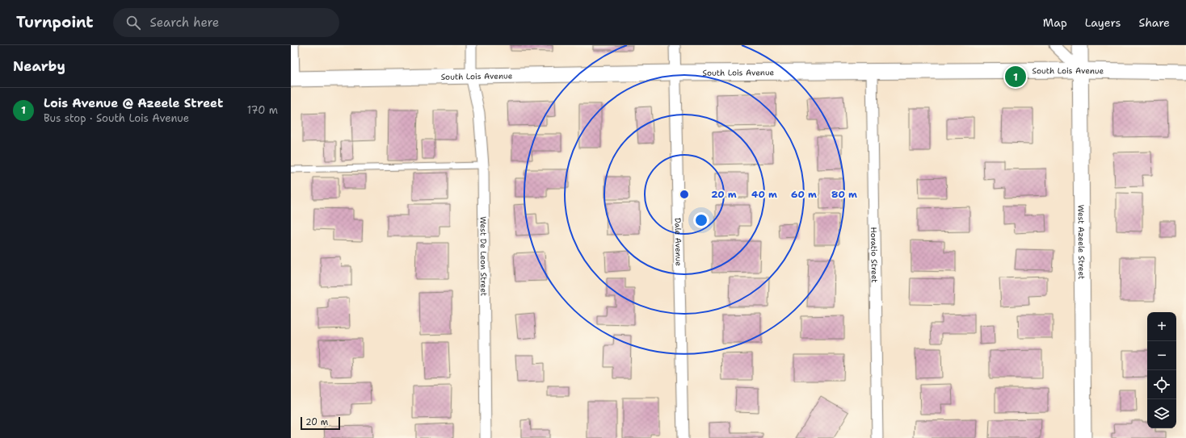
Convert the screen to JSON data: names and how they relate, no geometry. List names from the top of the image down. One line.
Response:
{"streets":{"street":["South Lois Avenue","West Azeele Street","Dale Avenue","Horatio Street","West De Leon Street"]},"crossings":[["South Lois Avenue","West Azeele Street"],["South Lois Avenue","Dale Avenue"],["South Lois Avenue","Horatio Street"],["South Lois Avenue","West De Leon Street"]],"scale_bar":"20 m","page":{"header":"Turnpoint","search":"Search here","nav":["Map","Layers","Share"],"heading":"Nearby","pins":"1","list":[{"mark":"1","name":"Lois Avenue @ Azeele Street","note":"Bus stop · South Lois Avenue","value":"170 m"}],"map_buttons":["+","−"],"scale":"20 m"},"rings":["20 m","40 m","60 m","80 m"]}
